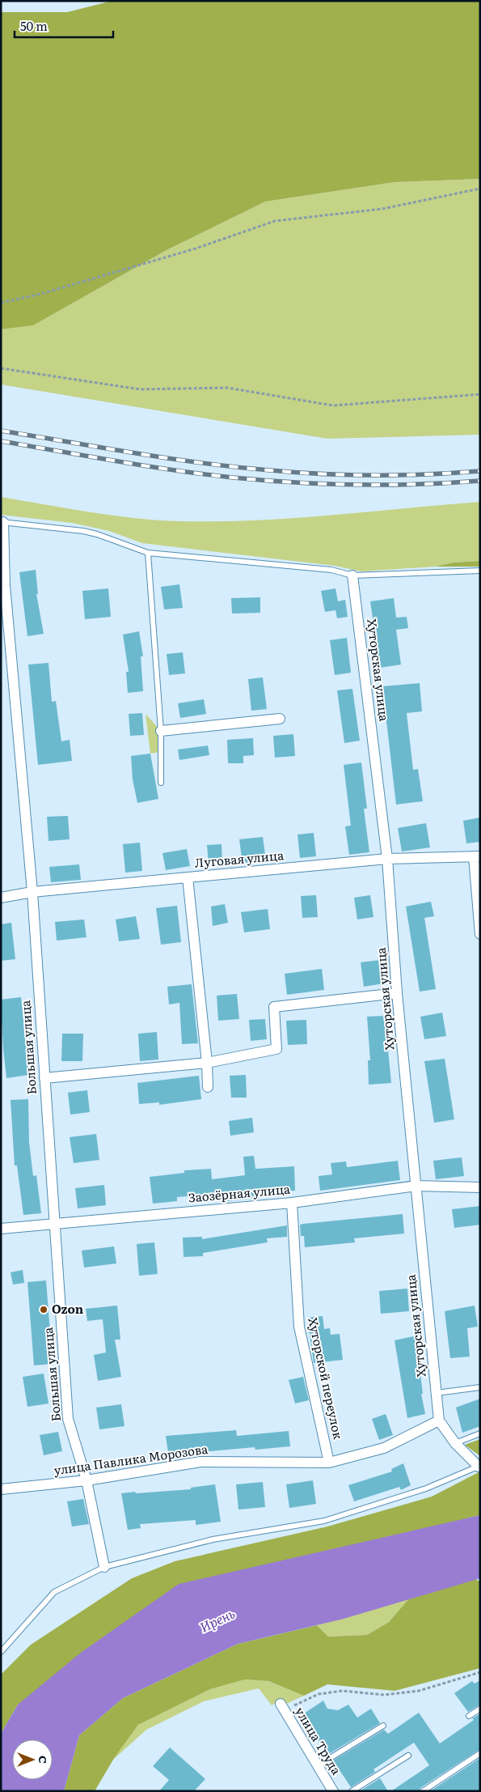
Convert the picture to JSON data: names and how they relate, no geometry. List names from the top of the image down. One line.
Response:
{"streets":{"street":["Хуторская улица","Луговая улица","Большая улица","Заозёрная улица","Хуторской переулок","улица Павлика Морозова","улица Труда"]},"crossings":[["Хуторская улица","Луговая улица"],["Хуторская улица","Заозёрная улица"],["Хуторская улица","улица Павлика Морозова"],["Луговая улица","Большая улица"],["Большая улица","Заозёрная улица"],["Большая улица","улица Павлика Морозова"],["Заозёрная улица","Хуторской переулок"],["Хуторской переулок","улица Павлика Морозова"]],"water":["Ирень"],"places":["Ozon"],"scale_bar":"50 m","north":"right"}
